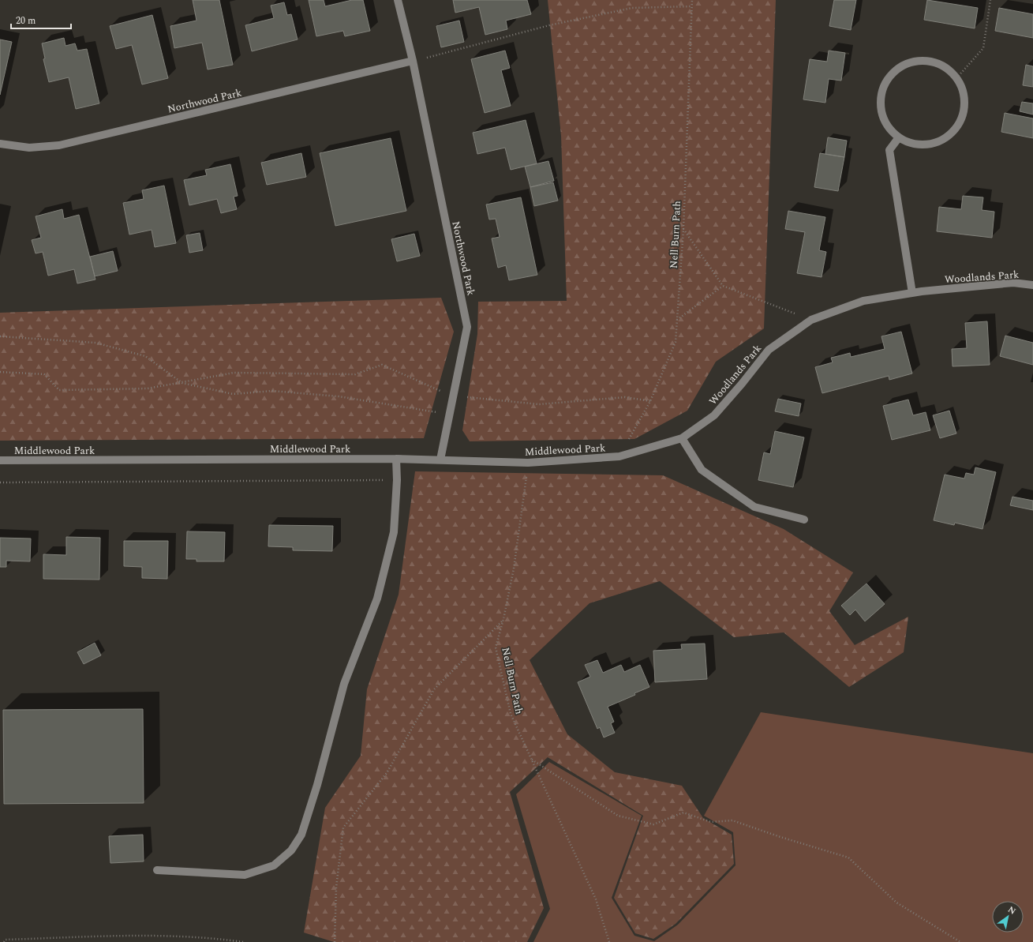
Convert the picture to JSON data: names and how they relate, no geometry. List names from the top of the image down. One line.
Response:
{"streets":{"street":["Northwood Park","Woodlands Park","Middlewood Park"],"path":["Nell Burn Path"]},"crossings":[["Northwood Park","Middlewood Park"],["Nell Burn Path","Woodlands Park"],["Nell Burn Path","Middlewood Park"],["Woodlands Park","Middlewood Park"]],"scale_bar":"20 m","north":"top right"}
